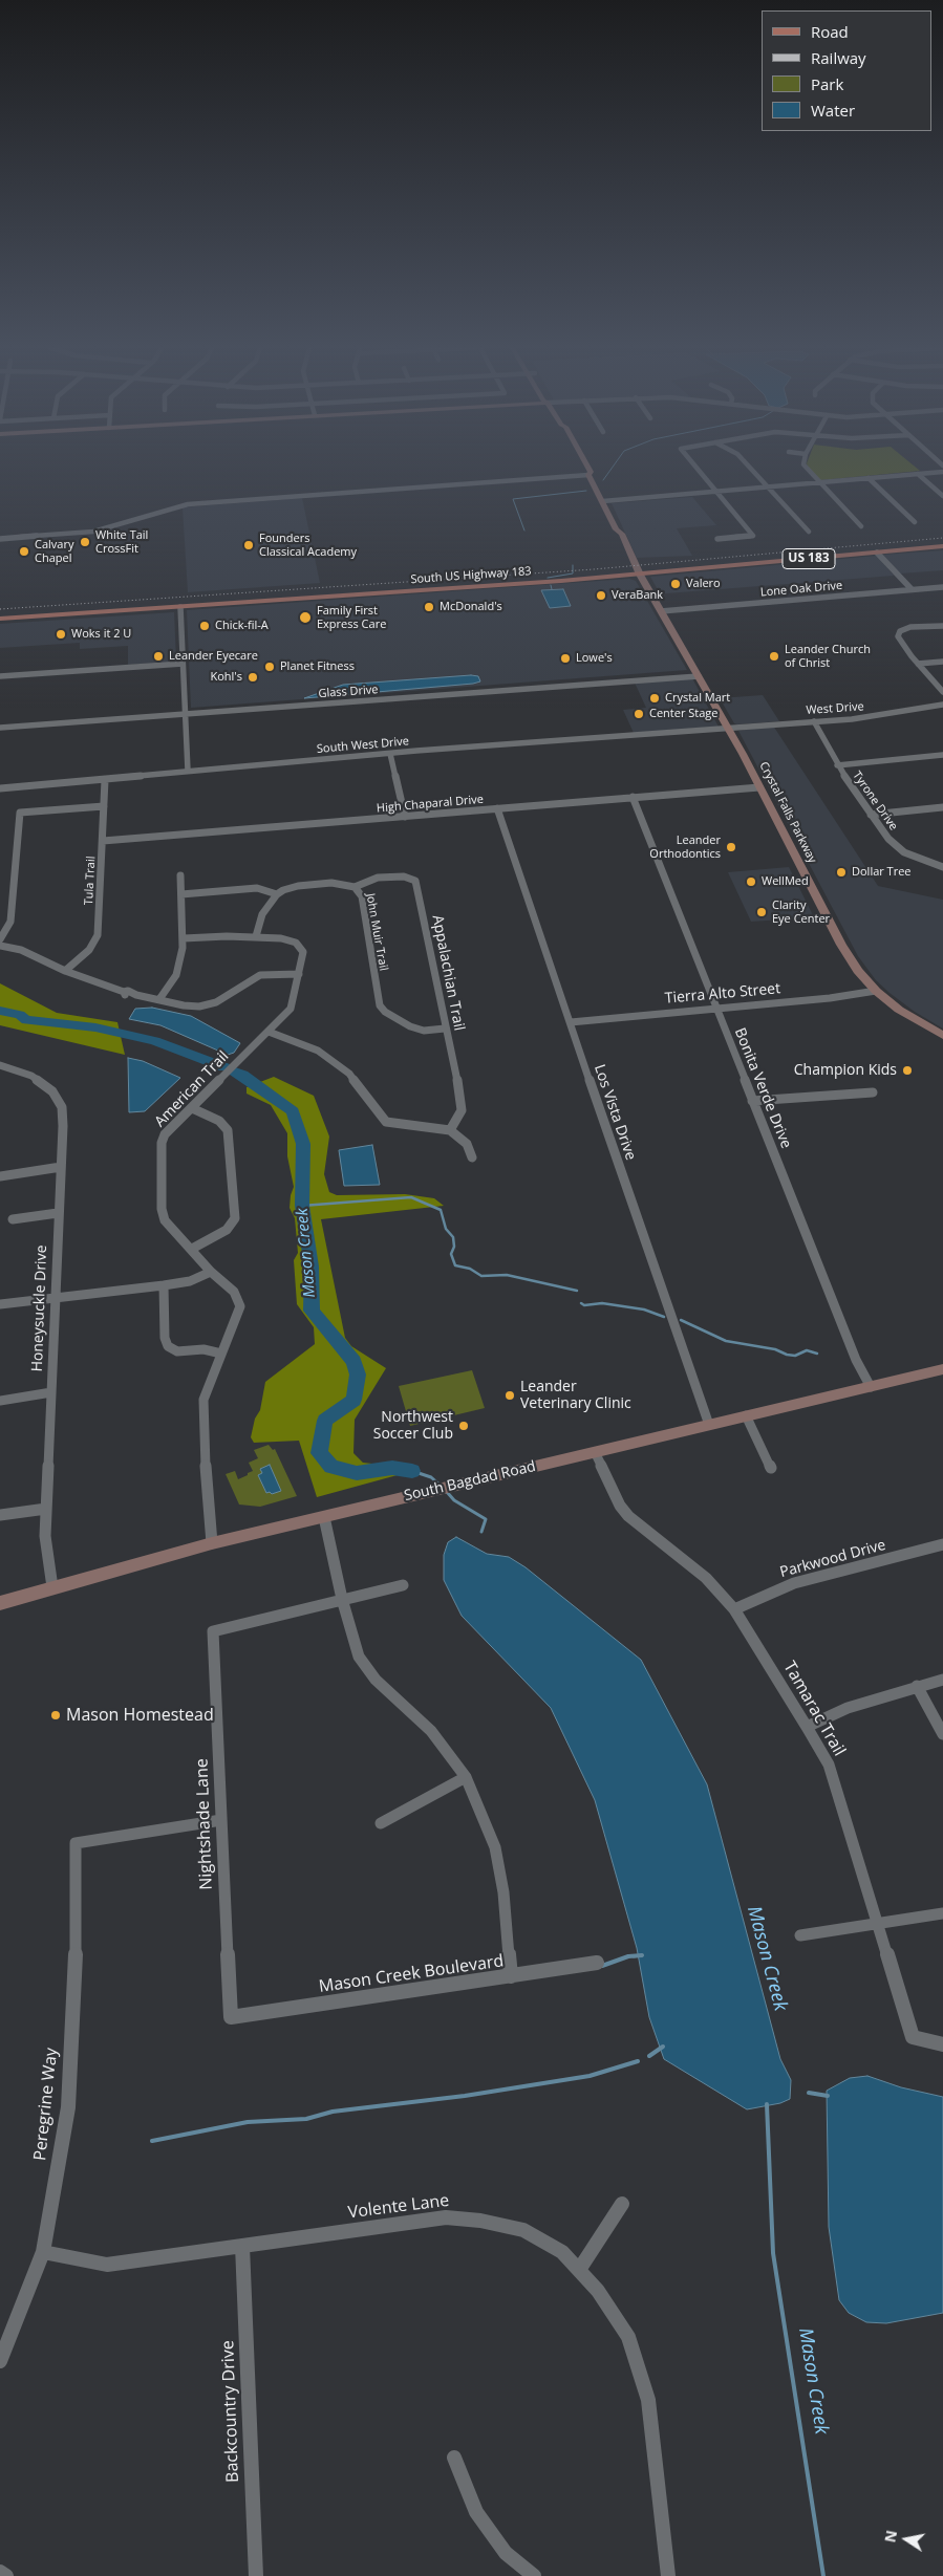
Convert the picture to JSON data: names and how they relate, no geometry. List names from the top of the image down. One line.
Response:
{"streets":{"main road":["US 183","South US Highway 183","Crystal Falls Parkway","South Bagdad Road"],"street":["Lone Oak Drive","Glass Drive","West Drive","South West Drive","Tyrone Drive","High Chaparal Drive","Tula Trail","John Muir Trail","Appalachian Trail","Tierra Alto Street","Bonita Verde Drive","American Trail","Los Vista Drive","Honeysuckle Drive","Parkwood Drive","Tamarac Trail","Nightshade Lane","Mason Creek Boulevard","Peregrine Way","Volente Lane","Backcountry Drive"]},"crossings":[["South US Highway 183","Crystal Falls Parkway"],["Lone Oak Drive","Crystal Falls Parkway"],["Glass Drive","Crystal Falls Parkway"],["West Drive","South West Drive"],["West Drive","Tyrone Drive"],["West Drive","Crystal Falls Parkway"],["South West Drive","Crystal Falls Parkway"],["South West Drive","Tula Trail"],["High Chaparal Drive","Crystal Falls Parkway"],["High Chaparal Drive","Tula Trail"],["High Chaparal Drive","Bonita Verde Drive"],["High Chaparal Drive","Los Vista Drive"],["Crystal Falls Parkway","Tierra Alto Street"],["John Muir Trail","Appalachian Trail"],["Tierra Alto Street","Bonita Verde Drive"],["Tierra Alto Street","Los Vista Drive"],["Bonita Verde Drive","South Bagdad Road"],["American Trail","South Bagdad Road"],["Los Vista Drive","South Bagdad Road"],["Honeysuckle Drive","South Bagdad Road"],["South Bagdad Road","Tamarac Trail"],["Parkwood Drive","Tamarac Trail"],["Nightshade Lane","Mason Creek Boulevard"],["Nightshade Lane","Peregrine Way"],["Peregrine Way","Volente Lane"],["Volente Lane","Backcountry Drive"]],"water":["Mason Creek"],"places":["White Tail CrossFit","Founders Classical Academy","Calvary Chapel","Valero","VeraBank","McDonald's","Family First Express Care","Chick-fil-A","Woks it 2 U","Leander Eyecare","Leander Church of Christ","Lowe's","Planet Fitness","Kohl's","Crystal Mart","Center Stage","Leander Orthodontics","Dollar Tree","WellMed","Clarity Eye Center","Champion Kids","Leander Veterinary Clinic","Northwest Soccer Club","Mason Homestead"],"legend":["Road","Railway","Park","Water"],"north":"left"}
